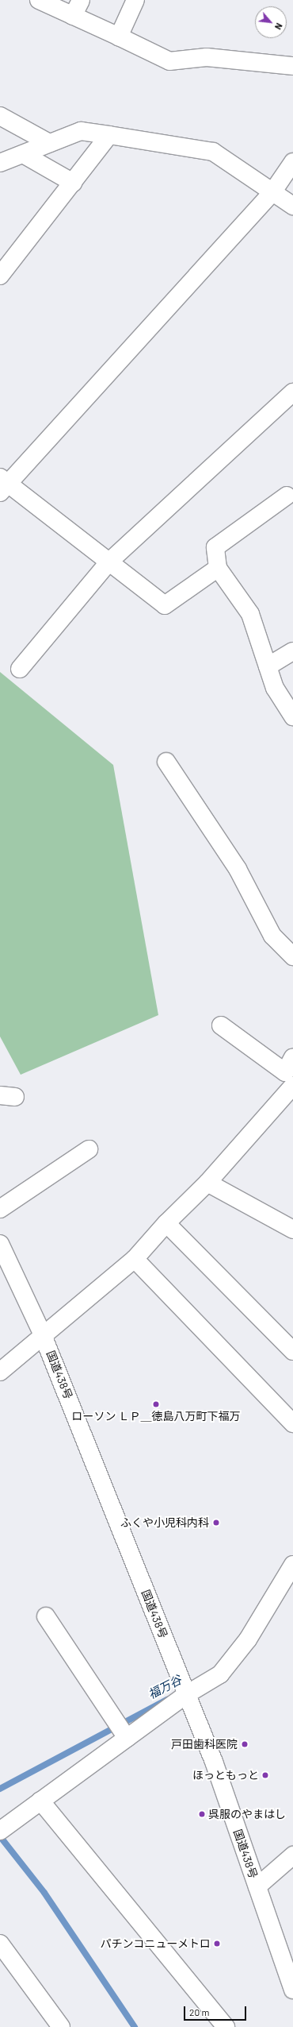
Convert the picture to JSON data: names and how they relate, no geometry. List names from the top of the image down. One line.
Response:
{"streets":{"main road":["国道438号"]},"water":["福万谷"],"places":["ローソン ＬＰ＿徳島八万町下福万","ふくや小児科内科","戸田歯科医院","ほっともっと","呉服のやまはし","パチンコニューメトロ"],"scale_bar":"20 m","north":"bottom right"}
